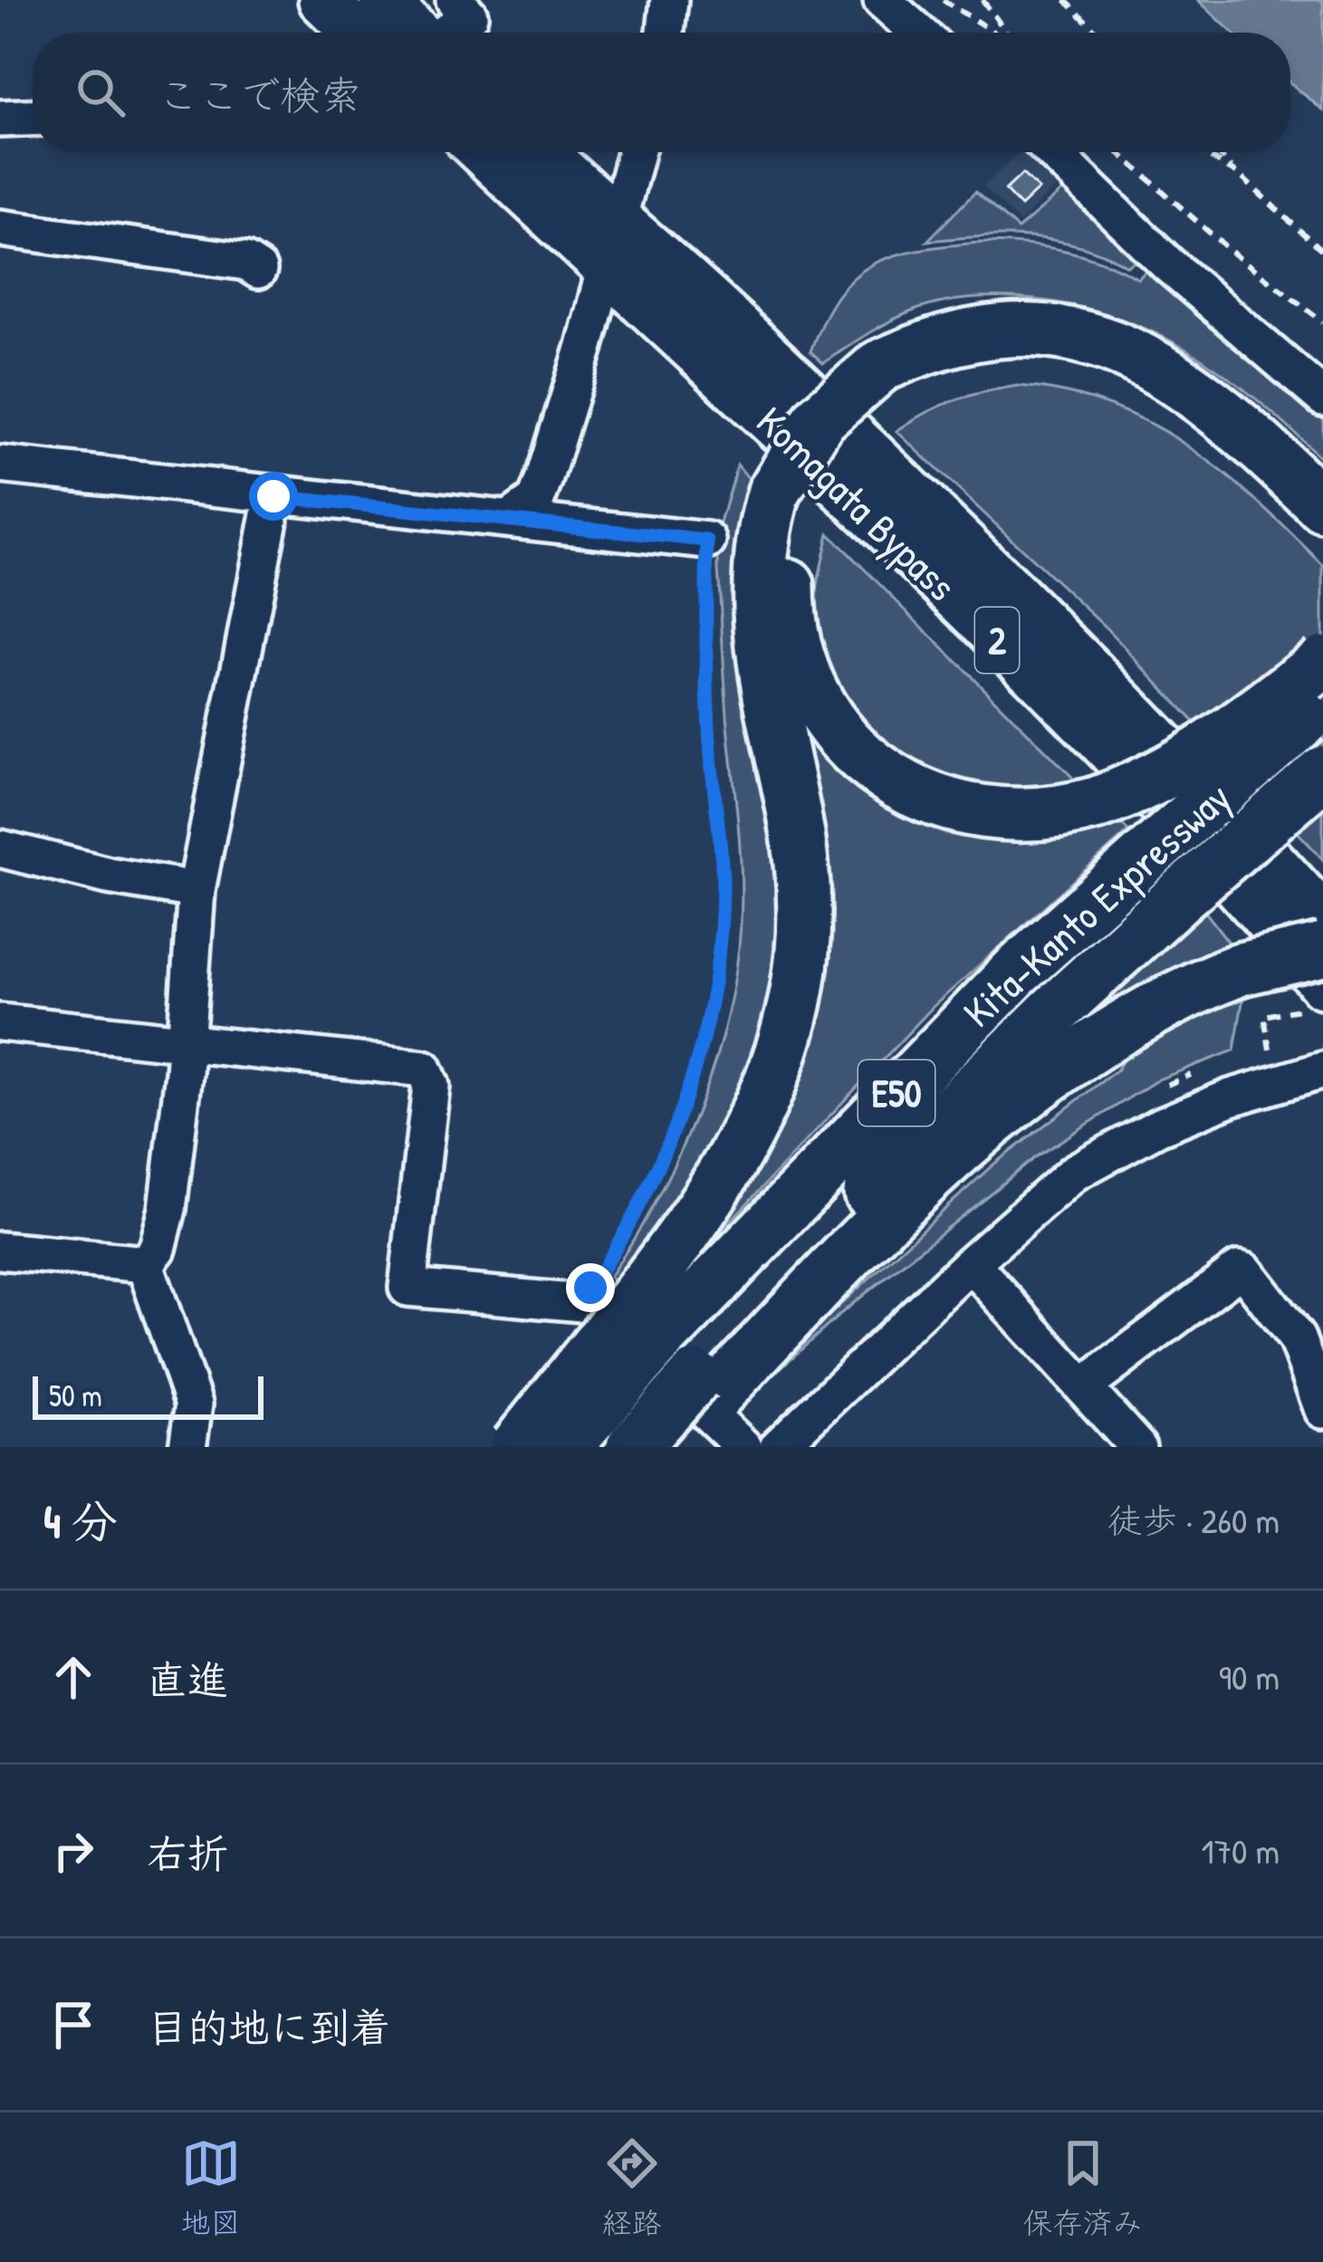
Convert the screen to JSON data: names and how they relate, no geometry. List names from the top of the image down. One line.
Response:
{"streets":{"highway":["Kita-Kanto Expressway","E50"],"main road":["2"]},"scale_bar":"50 m","page":{"search":"ここで検索","scale":"50 m","heading":["4 分","徒歩 · 260 m"],"list":[["直進","90 m"],["右折","170 m"],"目的地に到着"],"nav":["地図","経路","保存済み"]}}
